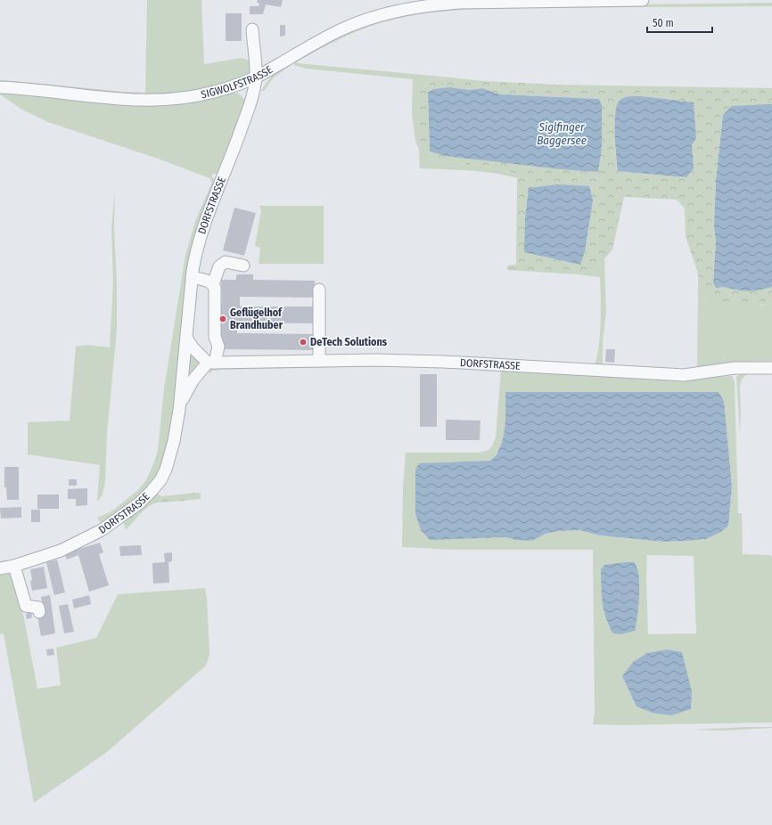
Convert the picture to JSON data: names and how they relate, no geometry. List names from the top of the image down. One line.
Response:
{"streets":{"street":["SIGWOLFSTRASSE","DORFSTRASSE"]},"crossings":[["SIGWOLFSTRASSE","DORFSTRASSE"]],"water":["Siglfinger Baggersee"],"places":["Geflügelhof Brandhuber","DeTech Solutions"],"scale_bar":"50 m"}
